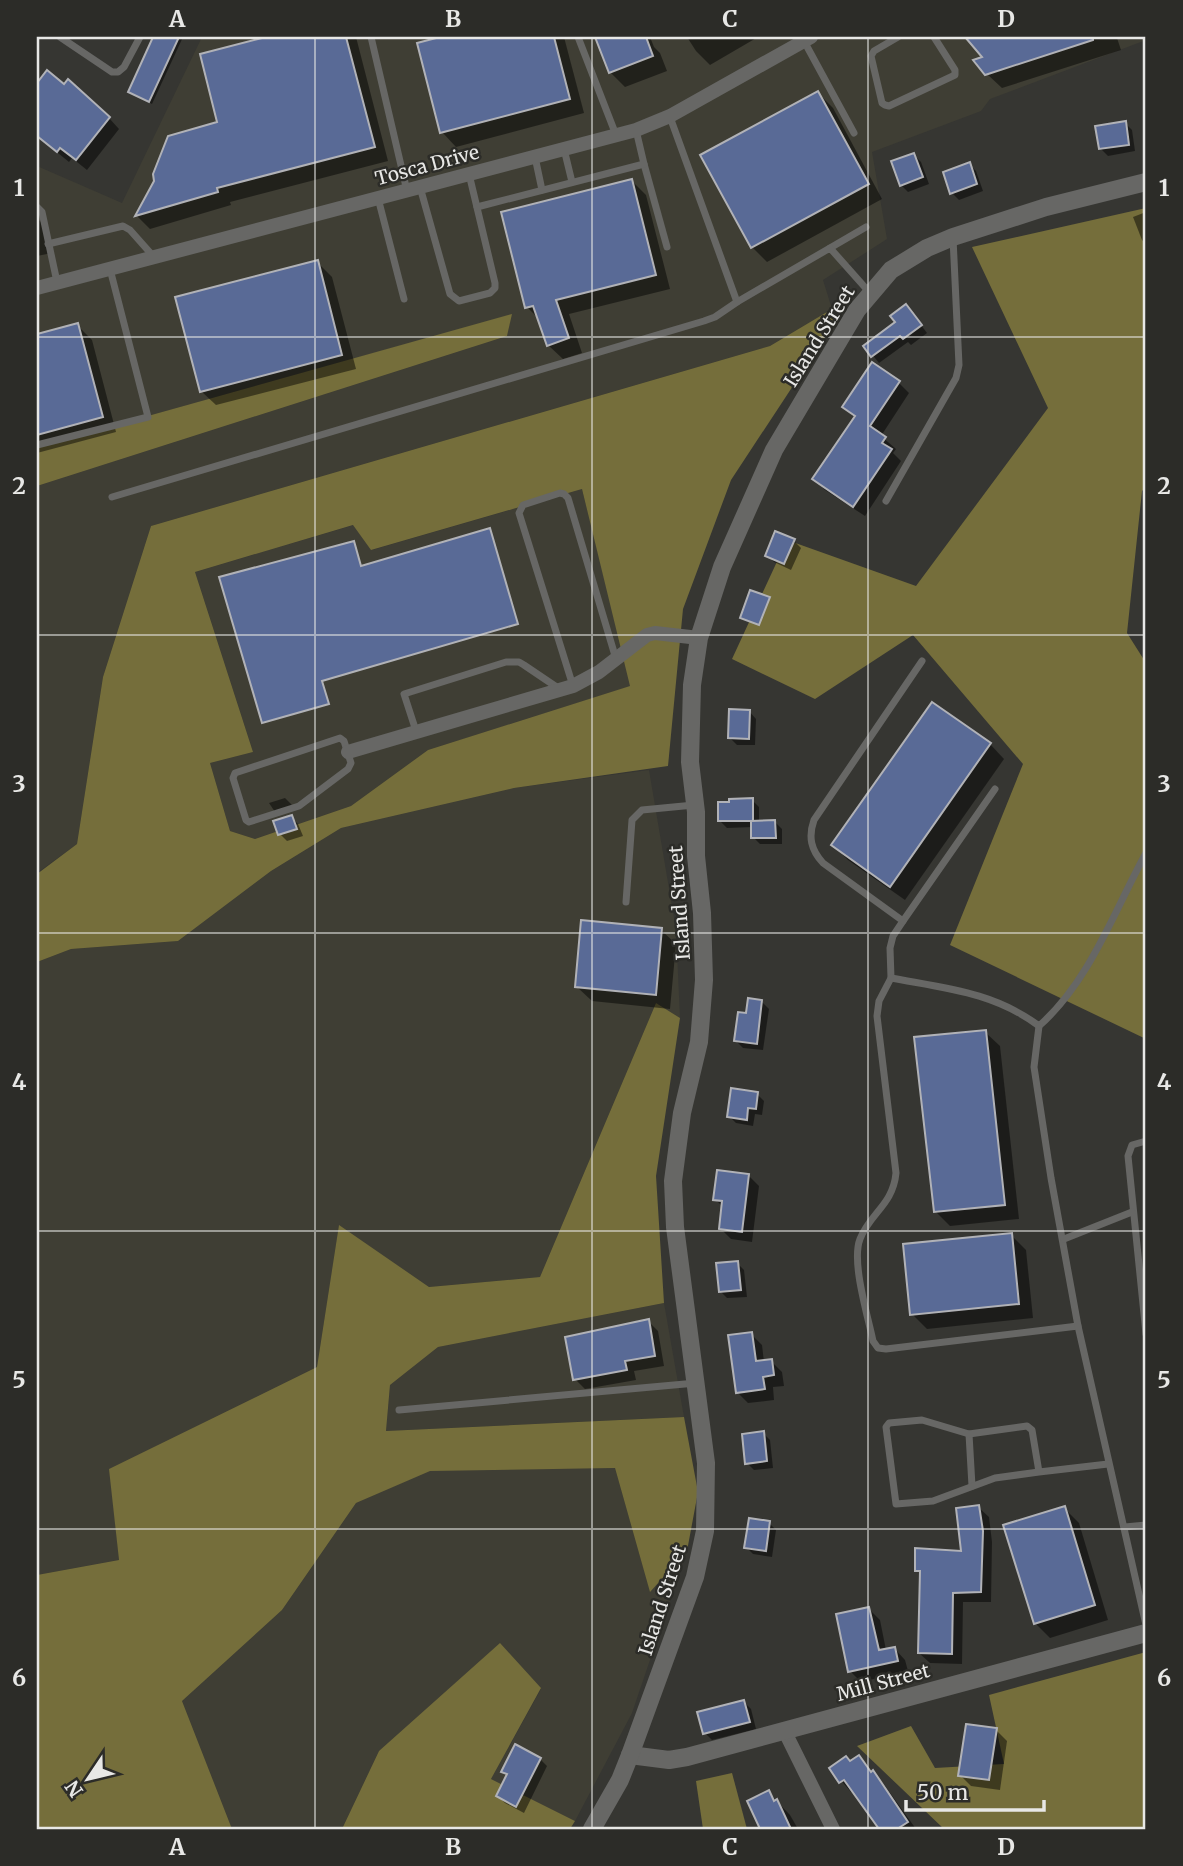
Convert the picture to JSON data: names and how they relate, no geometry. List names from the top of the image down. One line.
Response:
{"streets":{"street":["Tosca Drive","Island Street","Mill Street"]},"crossings":[["Island Street","Mill Street"]],"scale_bar":"50 m","north":"bottom left","grid":{"columns":["A","B","C","D"],"rows":["1","2","3","4","5","6"]}}
